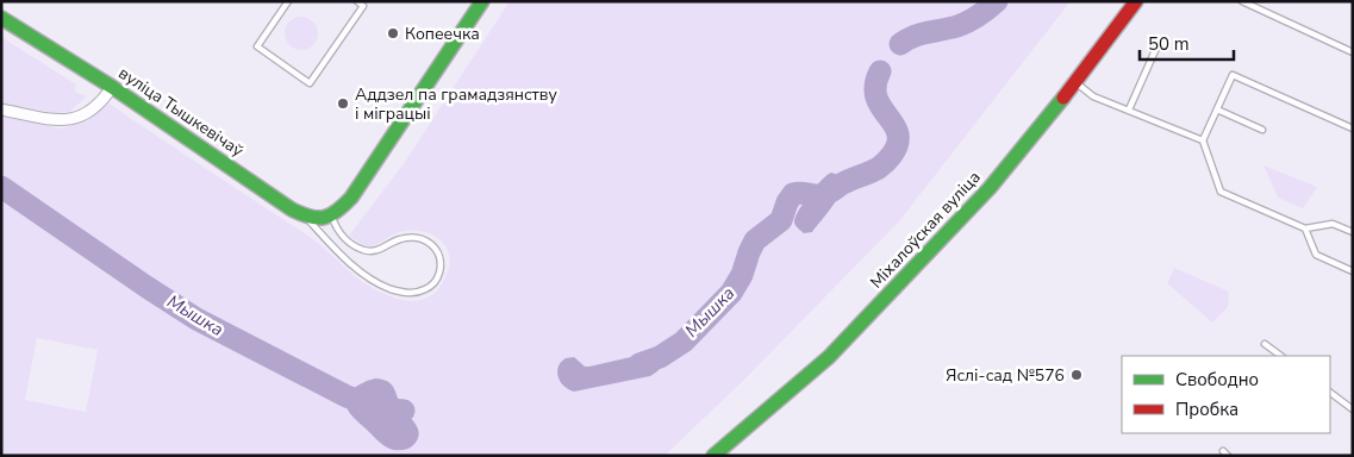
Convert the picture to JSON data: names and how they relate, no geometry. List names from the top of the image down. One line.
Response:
{"streets":{"street":["вуліца Тышкевічаў","Міхалоўская вуліца"]},"water":["Мышка"],"places":["Копеечка","Аддзел па грамадзянству і міграцыі","Яслі-сад №576"],"legend":["Свободно","Пробка"],"scale_bar":"50 m"}
